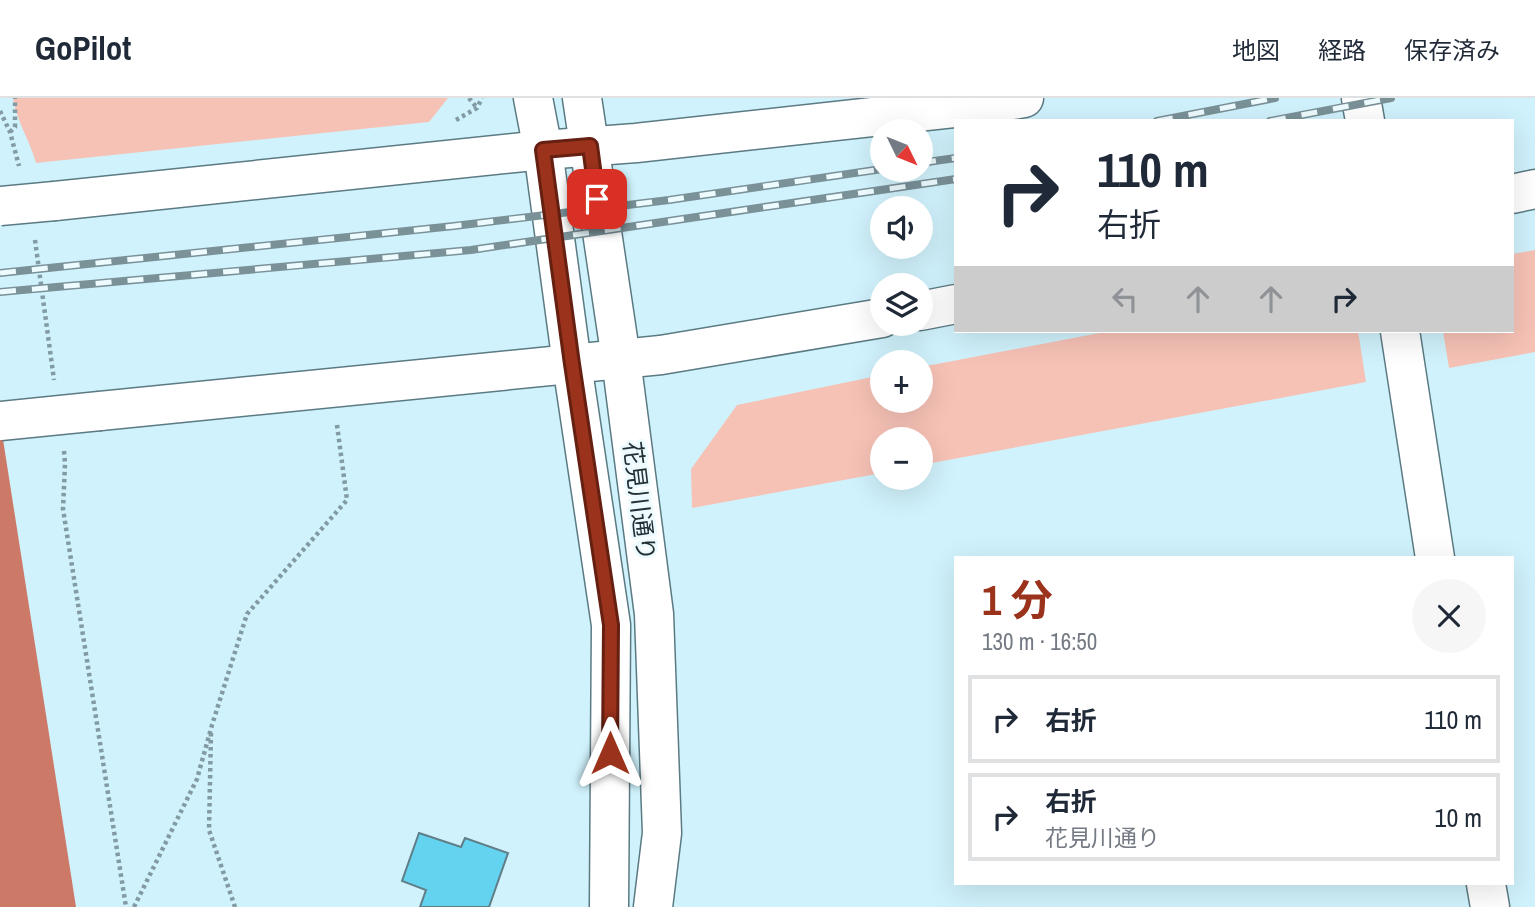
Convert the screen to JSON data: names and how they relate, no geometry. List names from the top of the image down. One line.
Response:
{"streets":{"street":["花見川通り"]},"north":"bottom right","page":{"header":"GoPilot","nav":["地図","経路","保存済み"],"map_buttons":["+","−"],"turn":["110 m","右折"],"heading":["1 分","130 m · 16:50"],"list":[{"name":"右折","value":"110 m"},{"name":"右折","note":"花見川通り","value":"10 m"}]}}
